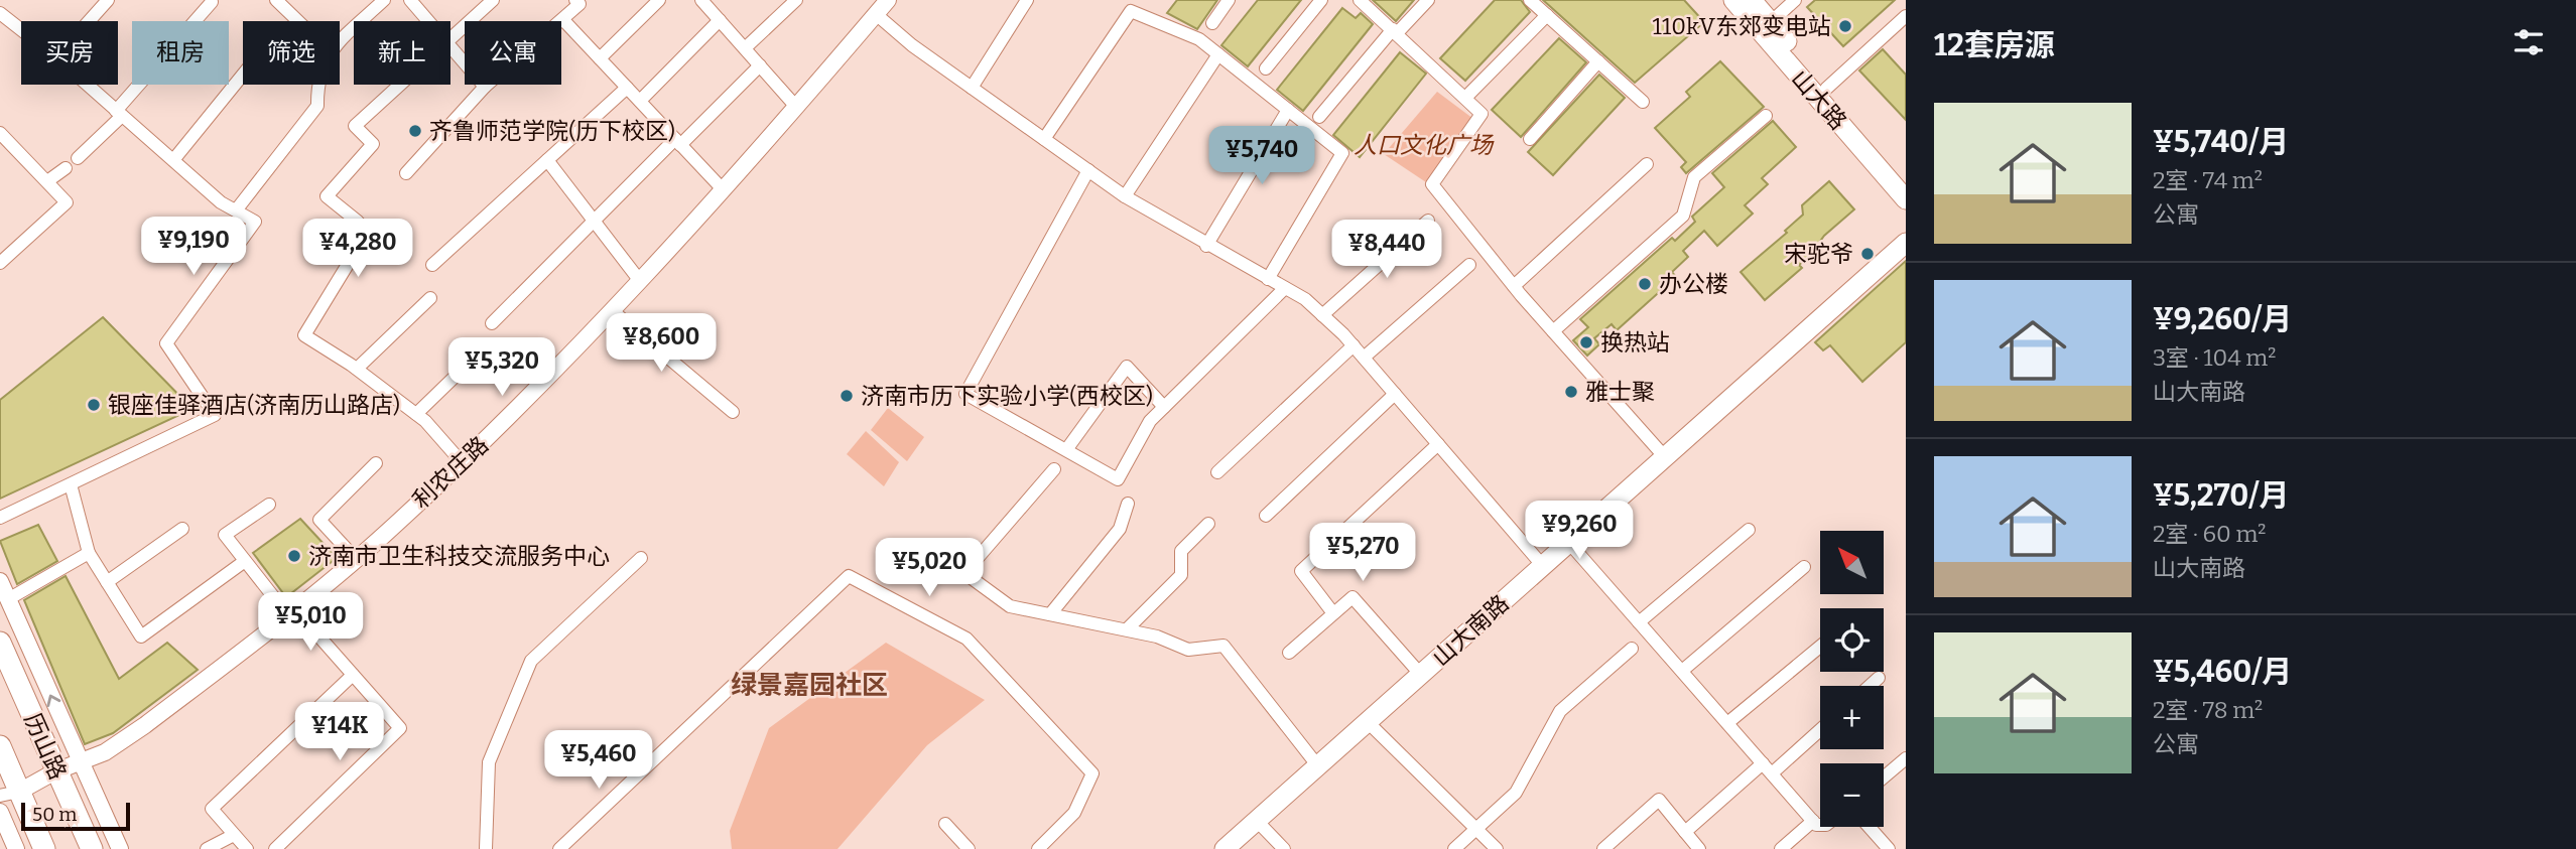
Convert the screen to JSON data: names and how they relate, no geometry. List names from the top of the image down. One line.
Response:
{"streets":{"main road":["山大路","山大南路","历山路"],"street":["利农庄路"]},"crossings":[["利农庄路","历山路"]],"districts":["绿景嘉园社区"],"parks":["人口文化广场"],"places":["110kV东郊变电站","齐鲁师范学院(历下校区)","宋驼爷","办公楼","换热站","雅士聚","济南市历下实验小学(西校区)","银座佳驿酒店(济南历山路店)","济南市卫生科技交流服务中心"],"scale_bar":"50 m","north":"top left","page":{"heading":"12套房源","chip":["买房","租房","筛选","新上","公寓"],"list":[{"name":"¥5,740/月","note":"2室 · 74 m² · 公寓"},{"name":"¥9,260/月","note":"3室 · 104 m² · 山大南路"},{"name":"¥5,270/月","note":"2室 · 60 m² · 山大南路"},{"name":"¥5,460/月","note":"2室 · 78 m² · 公寓"}],"price":["¥5,740","¥9,190","¥4,280","¥8,440","¥8,600","¥5,320","¥9,260","¥5,270","¥5,020","¥5,010","¥14K","¥5,460"],"map_buttons":["+","−"],"scale":"50 m"}}
